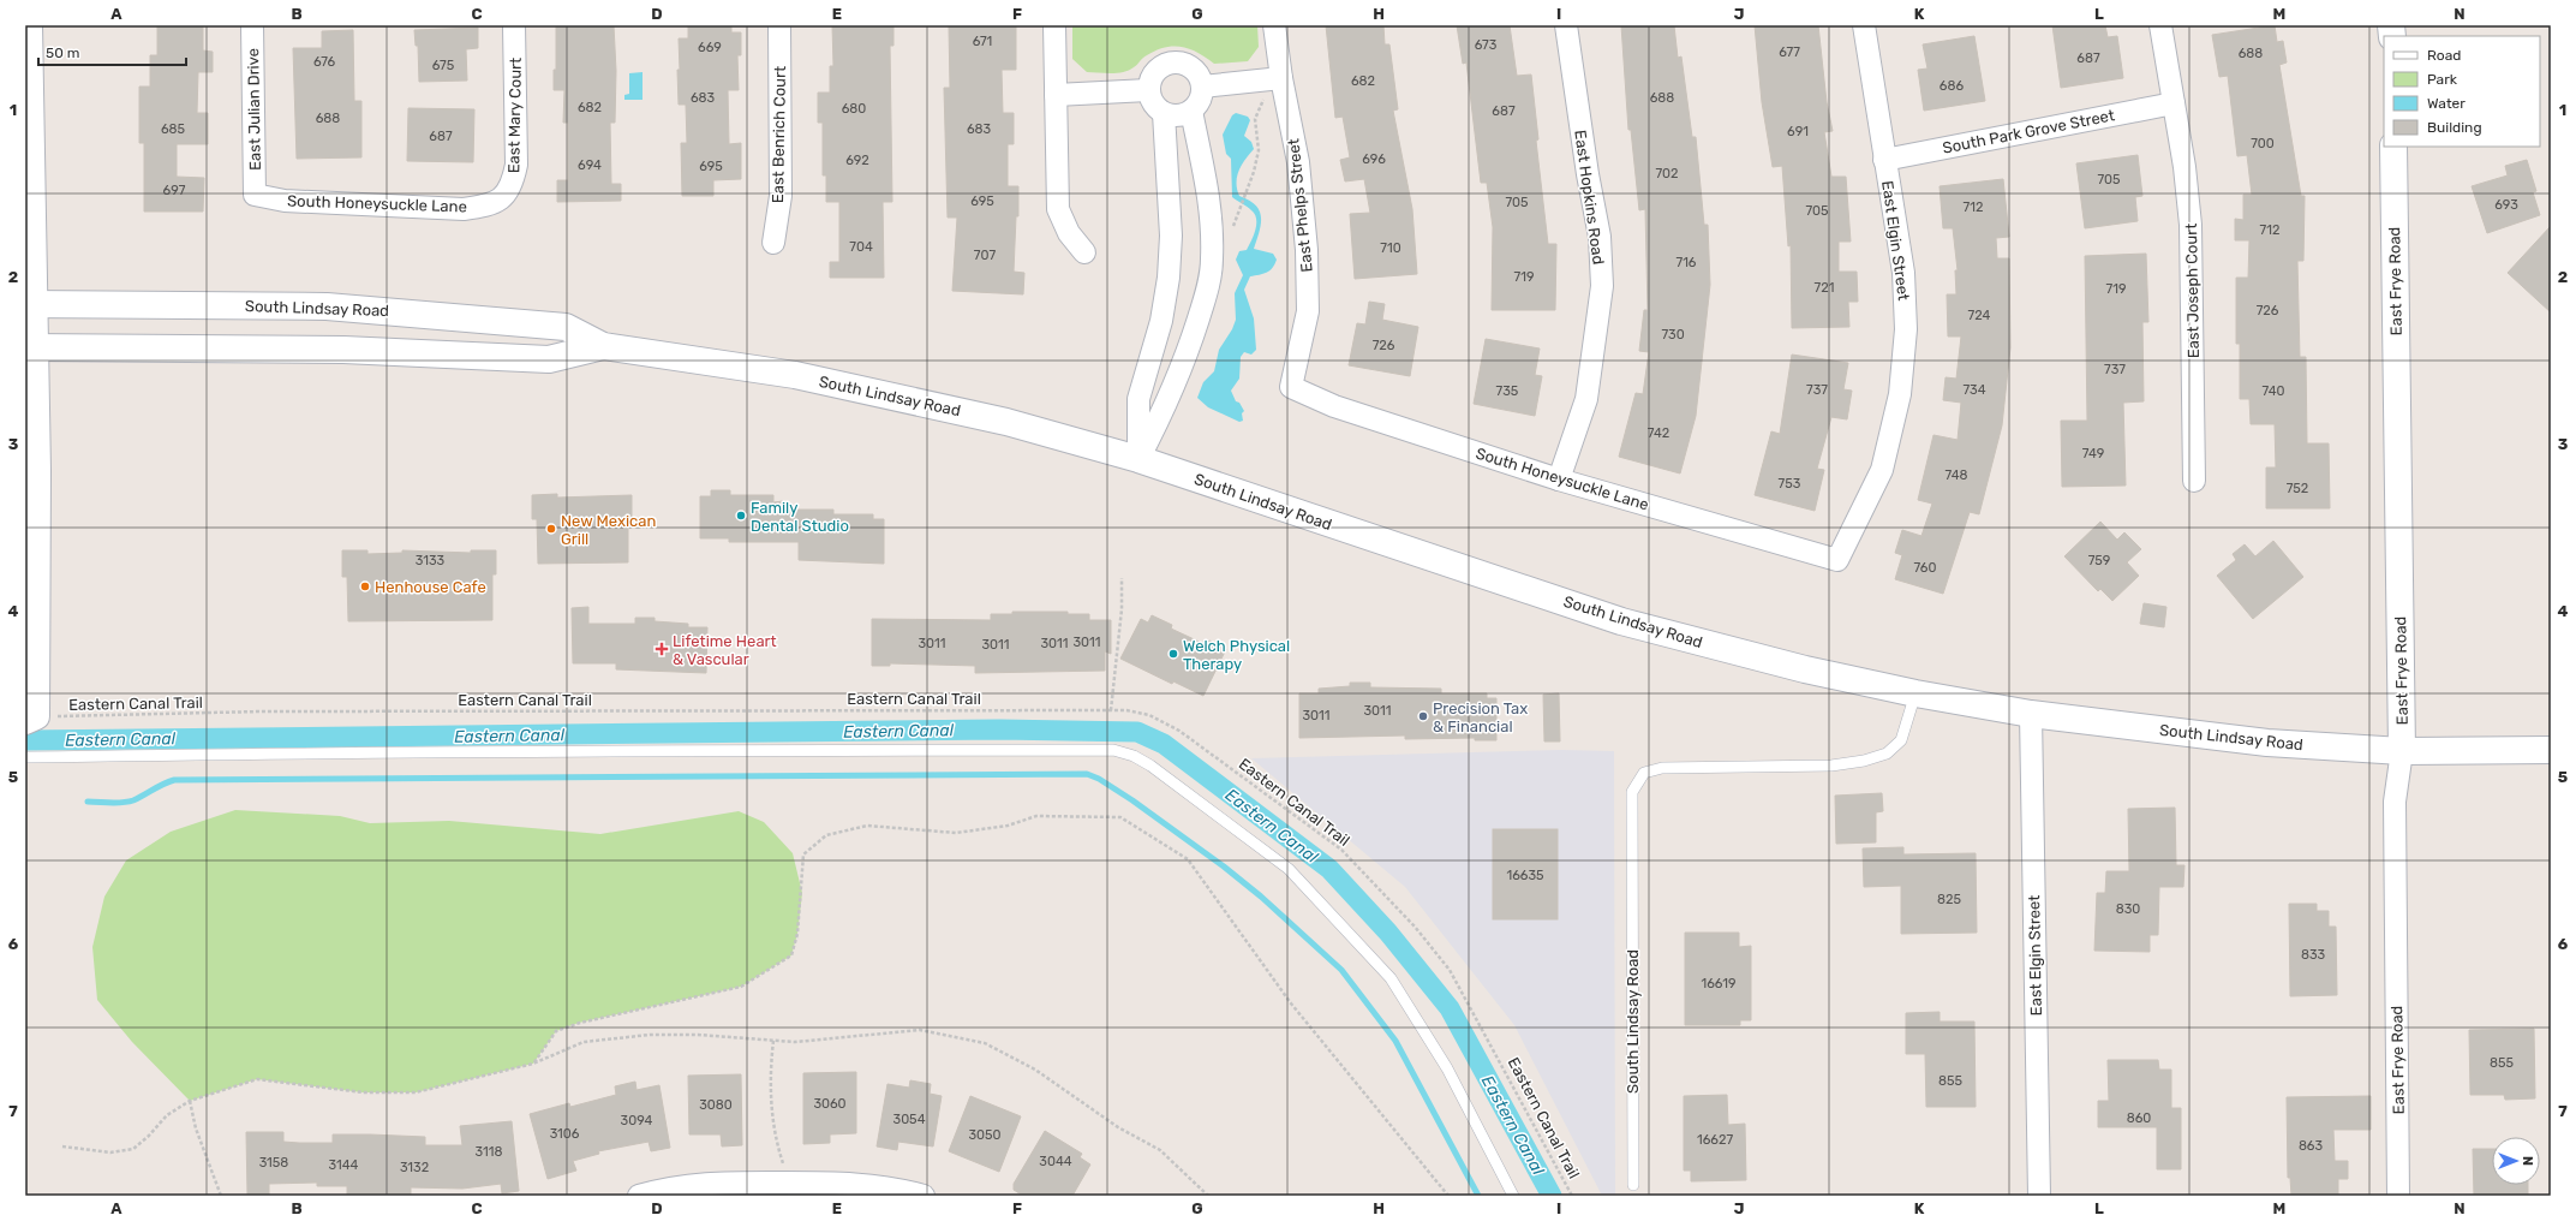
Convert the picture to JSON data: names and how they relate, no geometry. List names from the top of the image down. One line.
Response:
{"streets":{"main road":["East Frye Road","South Lindsay Road"],"street":["East Julian Drive","East Mary Court","South Park Grove Street","East Benrich Court","East Hopkins Road","South Honeysuckle Lane","East Phelps Street","East Elgin Street","East Joseph Court"],"path":["Eastern Canal Trail"]},"crossings":[["East Julian Drive","South Honeysuckle Lane"],["East Mary Court","South Honeysuckle Lane"],["South Park Grove Street","East Elgin Street"],["South Park Grove Street","East Joseph Court"],["East Hopkins Road","South Honeysuckle Lane"],["South Honeysuckle Lane","East Phelps Street"],["South Honeysuckle Lane","East Elgin Street"],["East Elgin Street","South Lindsay Road"],["East Frye Road","South Lindsay Road"]],"water":["Eastern Canal"],"places":{"other":["Family Dental Studio","New Mexican Grill","Henhouse Cafe","Welch Physical Therapy","Precision Tax & Financial"],"health":["Lifetime Heart & Vascular"]},"house_numbers":["671","673","669","677","688","687","676","675","682","686","683","688","682","680","687","688","685","683","691","687","700","696","692","694","695","702","705","697","695","705","693","712","705","712","704","710","707","716","719","721","719","726","724","730","726","737","737","734","735","740","742","749","748","753","752","3133","759","760","3011","3011","3011","3011","3011","3011","16635","825","830","833","16619","855","855","3060","3080","860","3054","3094","3106","3050","16627","863","3118","3044","3158","3144","3132"],"legend":["Road","Park","Water","Building"],"scale_bar":"50 m","north":"right","grid":{"columns":["A","B","C","D","E","F","G","H","I","J","K","L","M","N"],"rows":["1","2","3","4","5","6","7"]}}
